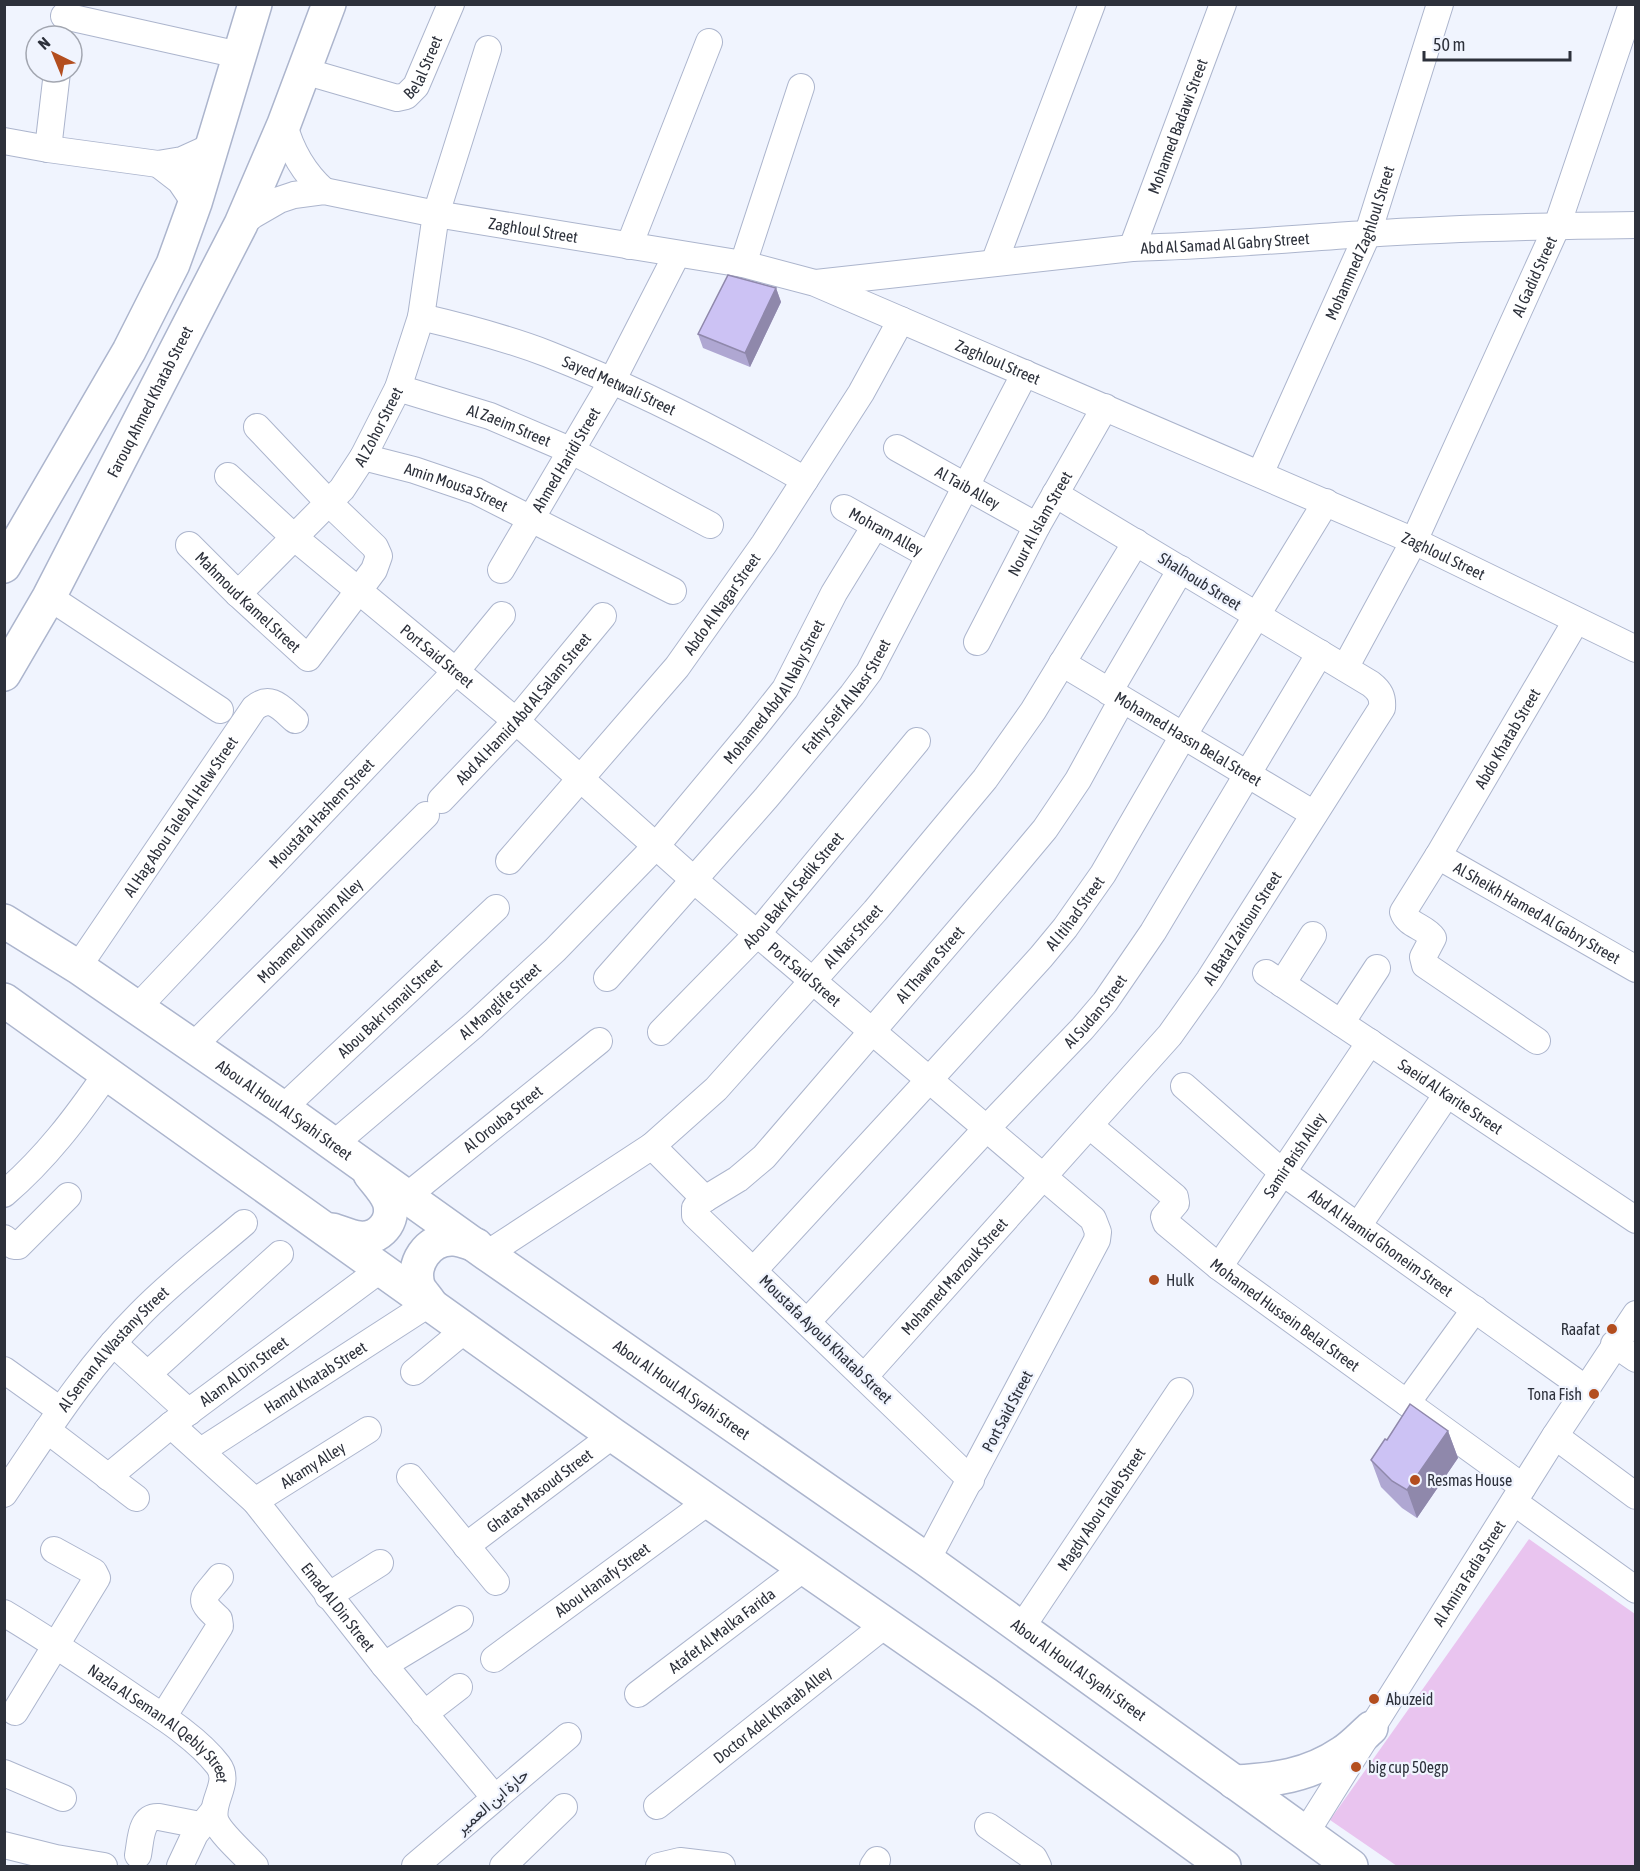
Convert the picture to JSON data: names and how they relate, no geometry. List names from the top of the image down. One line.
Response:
{"streets":{"main road":["Farouq Ahmed Khatab Street","Abou Al Houl Al Syahi Street"],"street":["Belal Street","Mohamed Badawi Street","Zaghloul Street","Abd Al Samad Al Gabry Street","Mohammed Zaghloul Street","Al Gadid Street","Sayed Metwali Street","Al Zohor Street","Al Zaeim Street","Ahmed Haridi Street","Al Taib Alley","Amin Mousa Street","Nour Al Islam Street","Mohram Alley","Shalhoub Street","Mahmoud Kamel Street","Abdo Al Nagar Street","Port Said Street","Mohamed Abd Al Naby Street","Fathy Seif Al Nasr Street","Abd Al Hamid Abd Al Salam Street","Mohamed Hassn Belal Street","Abdo Khatab Street","Moustafa Hashem Street","Al Hag Abou Taleb Al Helw Street","Abou Bakr Al Sedik Street","Al Itihad Street","Al Sheikh Hamed Al Gabry Street","Al Batal Zaitoun Street","Mohamed Ibrahim Alley","Al Nasr Street","Al Thawra Street","Al Manglife Street","Abou Bakr Ismail Street","Al Sudan Street","Saeid Al Karite Street","Al Orouba Street","Samir Brish Alley","Abd Al Hamid Ghoneim Street","Mohamed Marzouk Street","Mohamed Hussein Belal Street","Moustafa Ayoub Khatab Street","Al Seman Al Wastany Street","Alam Al Din Street","Hamd Khatab Street","Akamy Alley","Ghatas Masoud Street","Magdy Abou Taleb Street","Al Amira Fadia Street","Abou Hanafy Street","Emad Al Din Street","Atafet Al Malka Farida","Doctor Adel Khatab Alley","Nazla Al Seman Al Qebly Street","حارة ابن العمير"]},"crossings":[["Belal Street","Farouq Ahmed Khatab Street"],["Mohamed Badawi Street","Abd Al Samad Al Gabry Street"],["Zaghloul Street","Abd Al Samad Al Gabry Street"],["Zaghloul Street","Mohammed Zaghloul Street"],["Zaghloul Street","Al Gadid Street"],["Zaghloul Street","Farouq Ahmed Khatab Street"],["Zaghloul Street","Al Zohor Street"],["Zaghloul Street","Ahmed Haridi Street"],["Zaghloul Street","Nour Al Islam Street"],["Zaghloul Street","Abdo Al Nagar Street"],["Zaghloul Street","Fathy Seif Al Nasr Street"],["Zaghloul Street","Abdo Khatab Street"],["Zaghloul Street","Al Itihad Street"],["Abd Al Samad Al Gabry Street","Mohammed Zaghloul Street"],["Abd Al Samad Al Gabry Street","Al Gadid Street"],["Al Gadid Street","Shalhoub Street"],["Al Gadid Street","Al Batal Zaitoun Street"],["Sayed Metwali Street","Al Zohor Street"],["Sayed Metwali Street","Ahmed Haridi Street"],["Sayed Metwali Street","Abdo Al Nagar Street"],["Farouq Ahmed Khatab Street","Al Hag Abou Taleb Al Helw Street"],["Al Zohor Street","Al Zaeim Street"],["Al Zohor Street","Amin Mousa Street"],["Al Zohor Street","Mahmoud Kamel Street"],["Al Zohor Street","Port Said Street"],["Al Zaeim Street","Ahmed Haridi Street"],["Ahmed Haridi Street","Amin Mousa Street"],["Al Taib Alley","Nour Al Islam Street"],["Al Taib Alley","Fathy Seif Al Nasr Street"],["Nour Al Islam Street","Shalhoub Street"],["Mohram Alley","Mohamed Abd Al Naby Street"],["Mohram Alley","Fathy Seif Al Nasr Street"],["Shalhoub Street","Al Itihad Street"],["Shalhoub Street","Al Batal Zaitoun Street"],["Shalhoub Street","Al Nasr Street"],["Shalhoub Street","Al Thawra Street"],["Shalhoub Street","Al Sudan Street"],["Mahmoud Kamel Street","Port Said Street"],["Abdo Al Nagar Street","Port Said Street"],["Port Said Street","Mohamed Abd Al Naby Street"],["Port Said Street","Fathy Seif Al Nasr Street"],["Port Said Street","Abd Al Hamid Abd Al Salam Street"],["Port Said Street","Moustafa Hashem Street"],["Port Said Street","Abou Bakr Al Sedik Street"],["Port Said Street","Al Itihad Street"],["Port Said Street","Al Batal Zaitoun Street"],["Port Said Street","Al Nasr Street"],["Port Said Street","Al Thawra Street"],["Port Said Street","Al Manglife Street"],["Port Said Street","Al Sudan Street"],["Port Said Street","Abou Al Houl Al Syahi Street"],["Port Said Street","Mohamed Marzouk Street"],["Port Said Street","Moustafa Ayoub Khatab Street"],["Mohamed Abd Al Naby Street","Al Manglife Street"],["Abd Al Hamid Abd Al Salam Street","Mohamed Ibrahim Alley"],["Mohamed Hassn Belal Street","Al Itihad Street"],["Mohamed Hassn Belal Street","Al Batal Zaitoun Street"],["Mohamed Hassn Belal Street","Al Nasr Street"],["Mohamed Hassn Belal Street","Al Thawra Street"],["Mohamed Hassn Belal Street","Al Sudan Street"],["Abdo Khatab Street","Al Sheikh Hamed Al Gabry Street"],["Moustafa Hashem Street","Abou Al Houl Al Syahi Street"],["Al Hag Abou Taleb Al Helw Street","Abou Al Houl Al Syahi Street"],["Al Itihad Street","Moustafa Ayoub Khatab Street"],["Al Batal Zaitoun Street","Mohamed Marzouk Street"],["Al Batal Zaitoun Street","Mohamed Hussein Belal Street"],["Mohamed Ibrahim Alley","Abou Al Houl Al Syahi Street"],["Al Nasr Street","Abou Al Houl Al Syahi Street"],["Al Thawra Street","Moustafa Ayoub Khatab Street"],["Al Manglife Street","Abou Al Houl Al Syahi Street"],["Abou Bakr Ismail Street","Abou Al Houl Al Syahi Street"],["Al Sudan Street","Moustafa Ayoub Khatab Street"],["Saeid Al Karite Street","Samir Brish Alley"],["Abou Al Houl Al Syahi Street","Al Orouba Street"],["Abou Al Houl Al Syahi Street","Magdy Abou Taleb Street"],["Abou Al Houl Al Syahi Street","Al Amira Fadia Street"],["Samir Brish Alley","Abd Al Hamid Ghoneim Street"],["Samir Brish Alley","Mohamed Hussein Belal Street"],["Abd Al Hamid Ghoneim Street","Al Amira Fadia Street"],["Mohamed Marzouk Street","Moustafa Ayoub Khatab Street"],["Mohamed Hussein Belal Street","Al Amira Fadia Street"],["Al Seman Al Wastany Street","Emad Al Din Street"],["Alam Al Din Street","Emad Al Din Street"],["Hamd Khatab Street","Emad Al Din Street"],["Akamy Alley","Emad Al Din Street"],["Emad Al Din Street","حارة ابن العمير"]],"places":["Hulk","Raafat","Tona Fish","Resmas House","Abuzeid","big cup 50egp"],"scale_bar":"50 m","north":"top left"}
